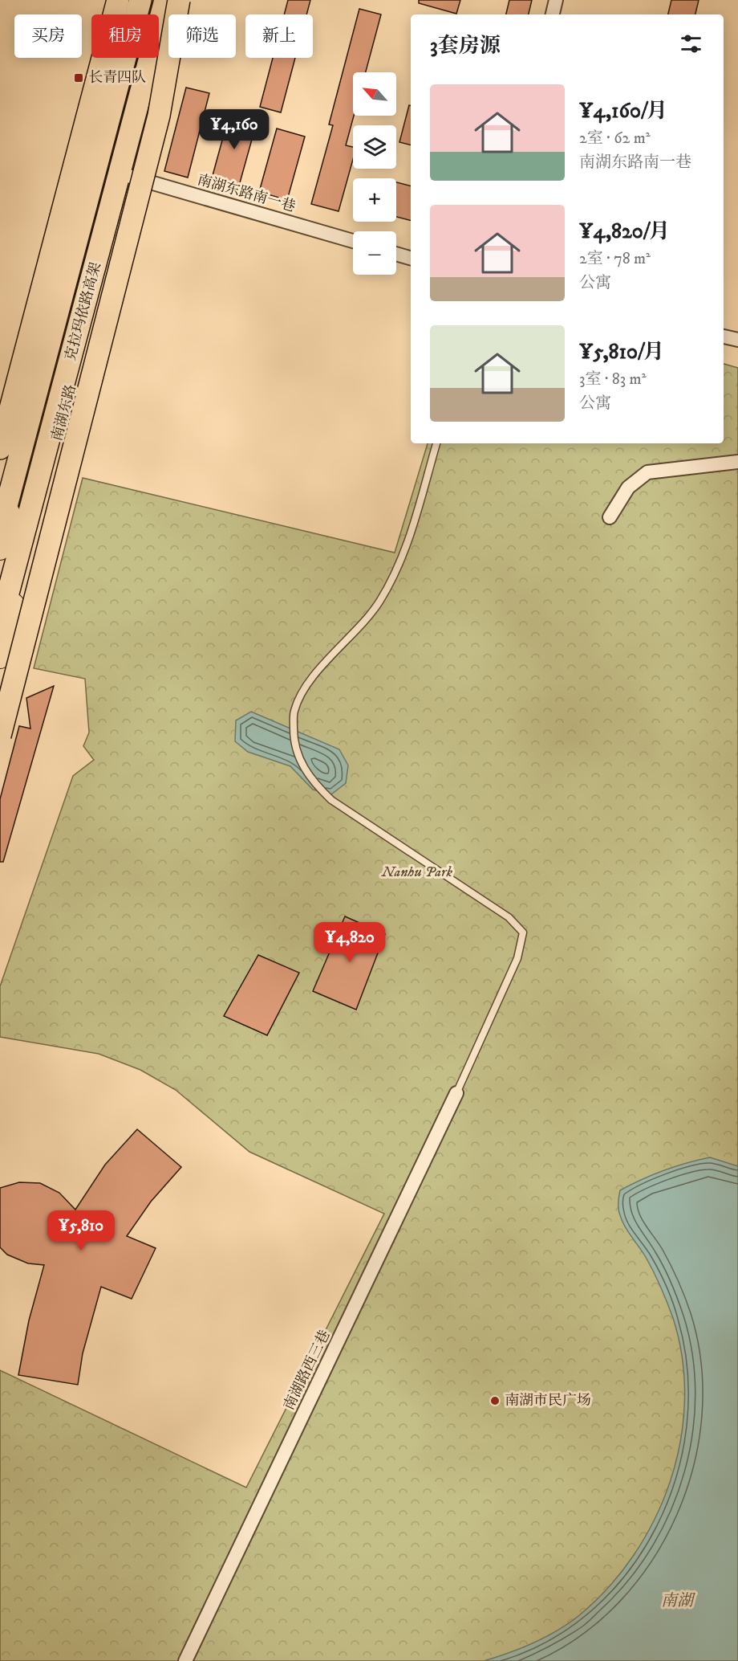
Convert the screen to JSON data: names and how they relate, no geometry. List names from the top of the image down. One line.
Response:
{"streets":{"highway":["克拉玛依路高架"],"main road":["南湖东路"],"street":["南湖东路南一巷","南湖路西三巷"]},"crossings":[["南湖东路南一巷","南湖东路"],["克拉玛依路高架","南湖东路"]],"water":["南湖"],"parks":["Nanhu Park"],"places":{"transit":["长青四队"],"other":["南湖市民广场"]},"north":"top left","page":{"chip":["买房","租房","筛选","新上"],"heading":"3套房源","map_buttons":["+","−"],"list":[{"name":"¥4,160/月","note":"2室 · 62 m² · 南湖东路南一巷"},{"name":"¥4,820/月","note":"2室 · 78 m² · 公寓"},{"name":"¥5,810/月","note":"3室 · 83 m² · 公寓"}],"price":["¥4,160","¥4,820","¥5,810"]}}
